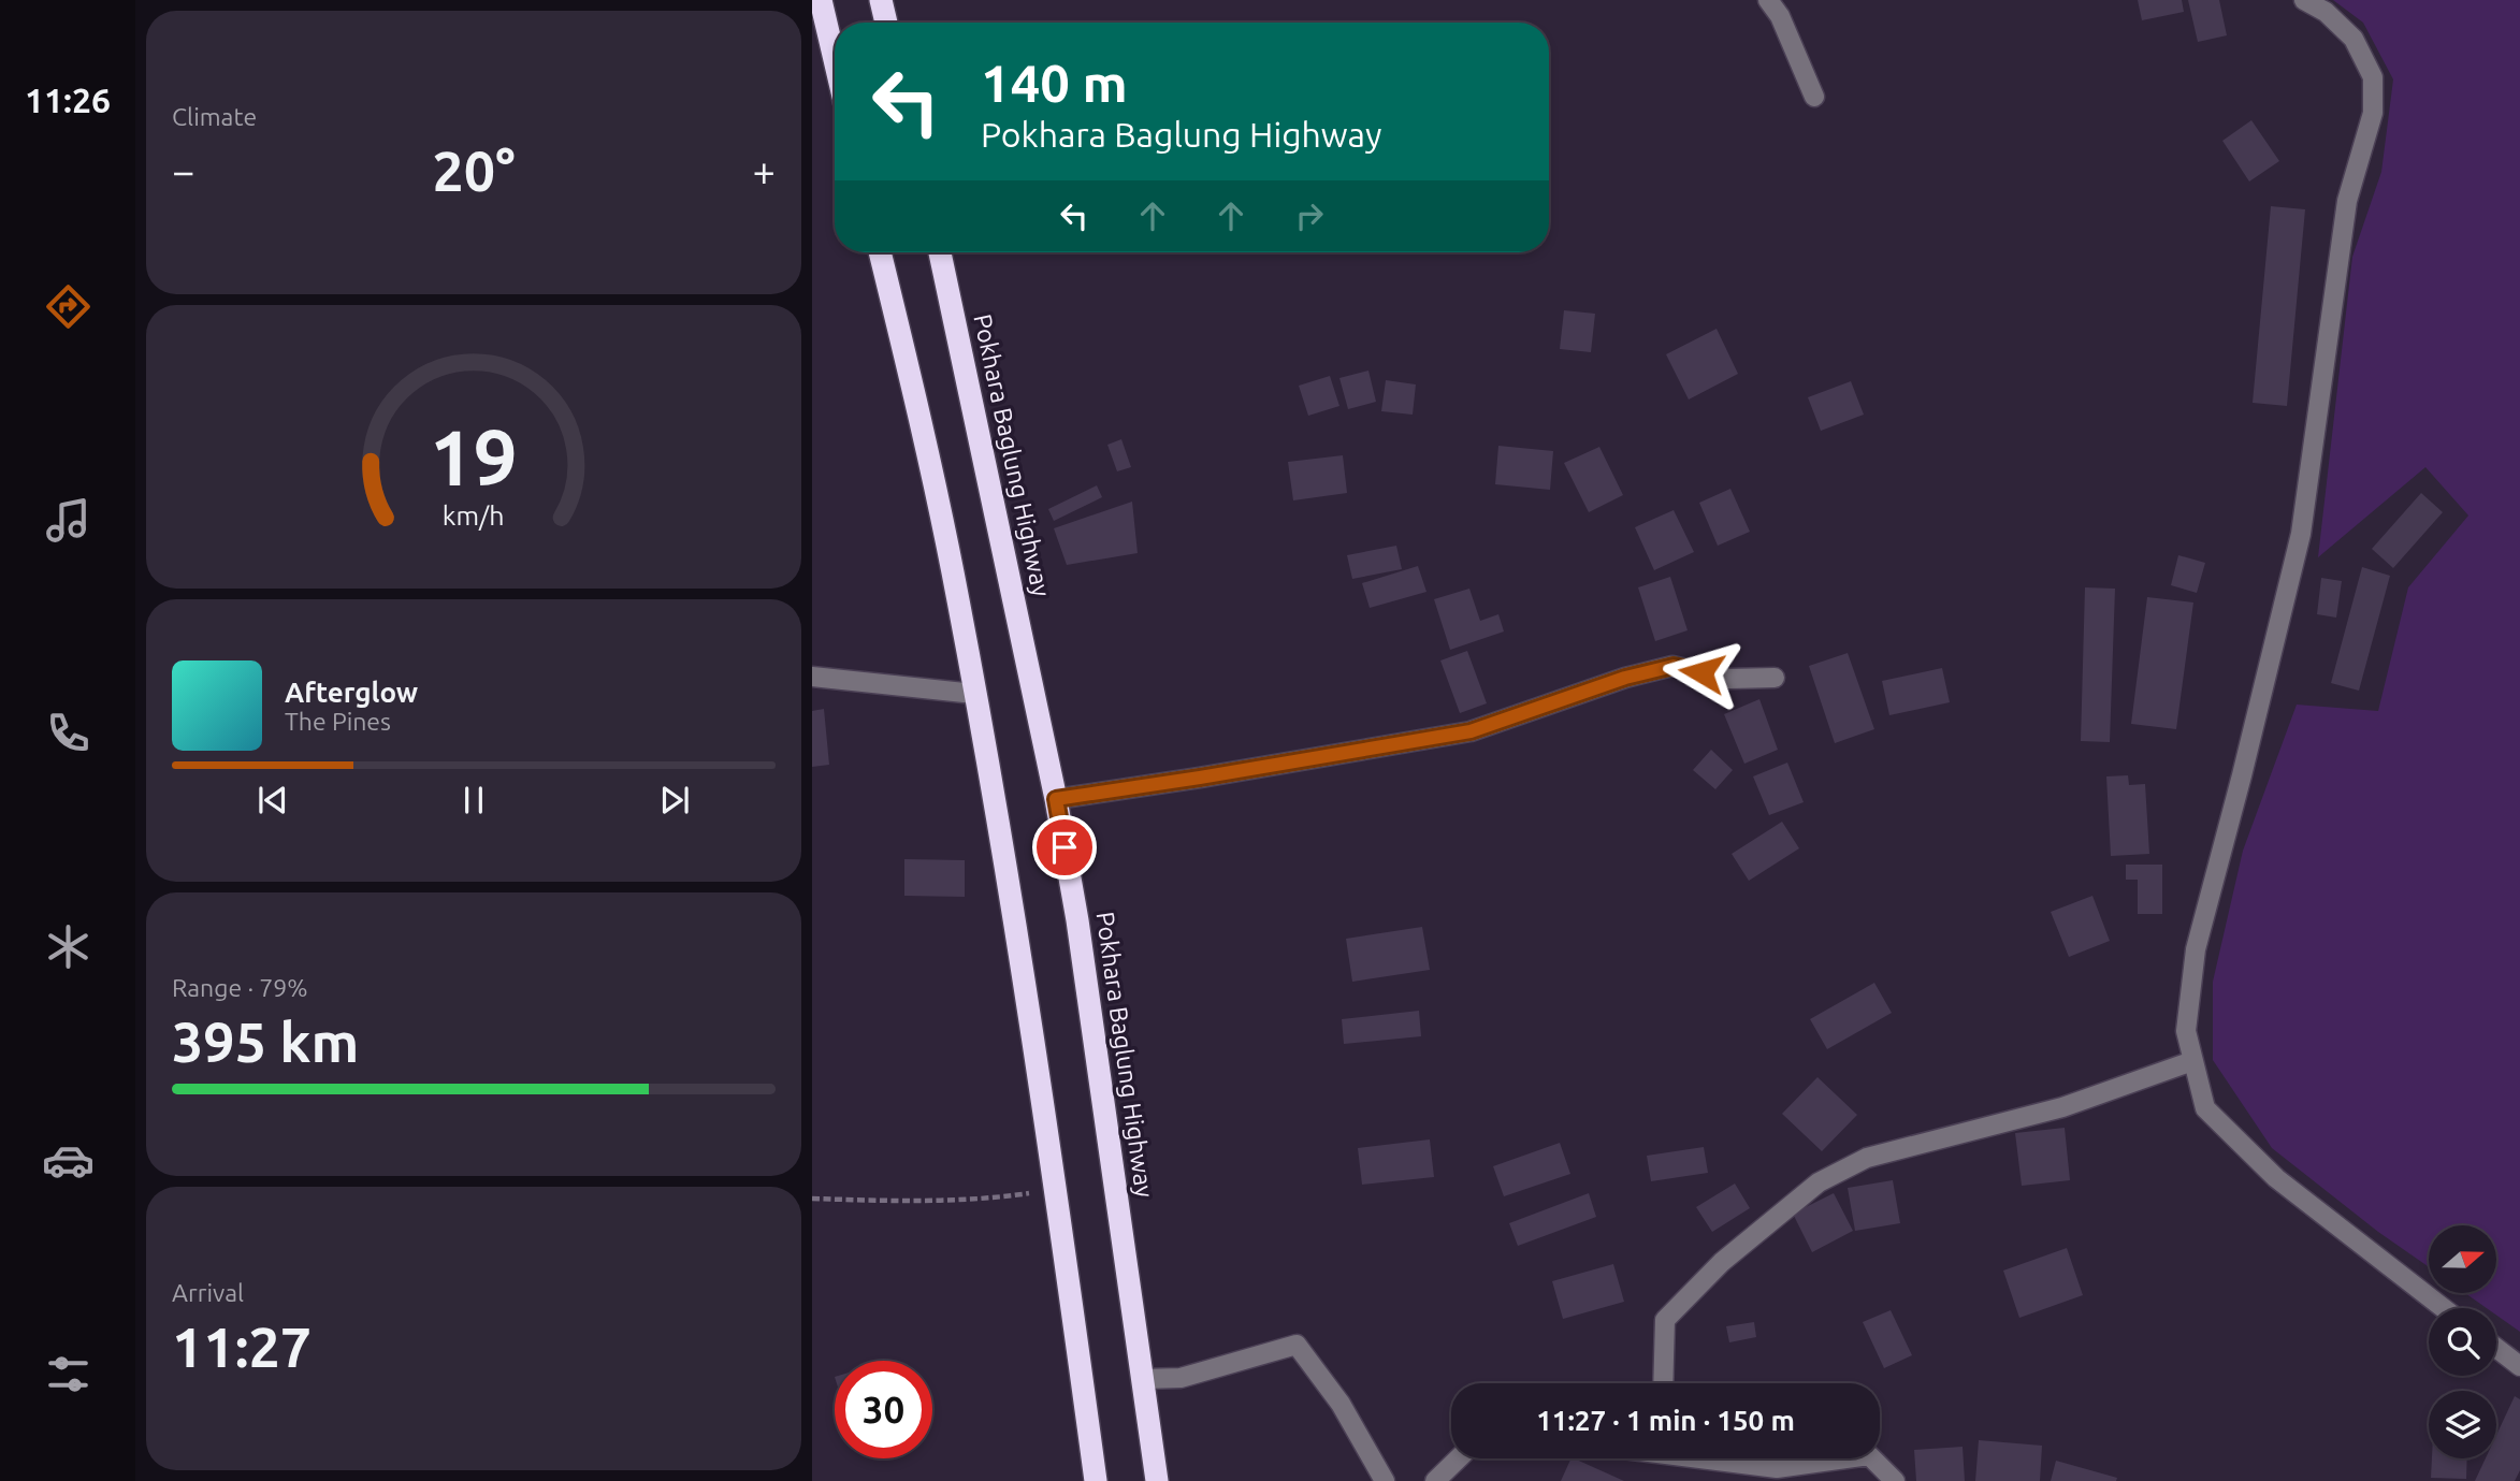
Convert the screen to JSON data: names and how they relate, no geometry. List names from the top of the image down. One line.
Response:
{"streets":{"highway":["Pokhara Baglung Highway"]},"north":"right","page":{"tabs":"11:26","tile":["Climate",["Range · 79%","395 km"],["Arrival","11:27"]],"turn":["140 m","Pokhara Baglung Highway"],"heat":["−","20°","+"],"song":["Afterglow","The Pines"],"limit":"30","trip":"11:27 · 1 min · 150 m","gauge":["19","km/h"]}}
